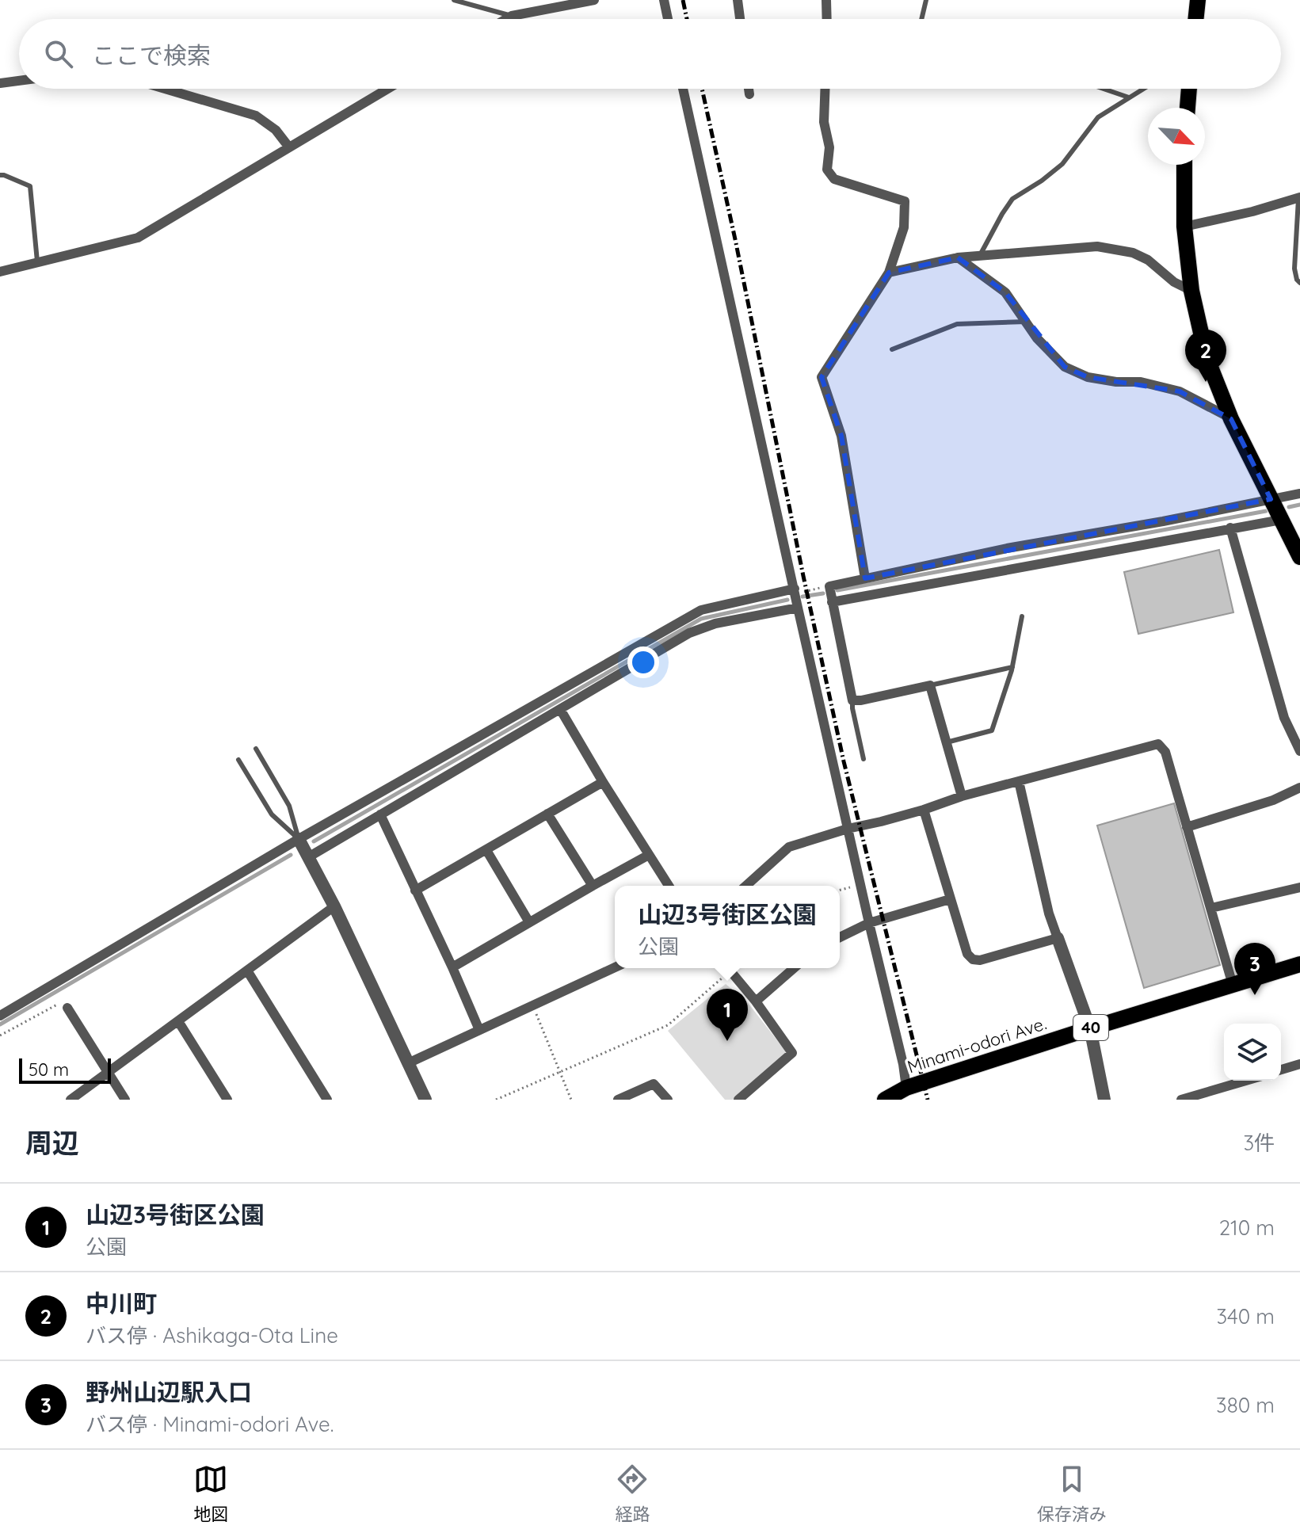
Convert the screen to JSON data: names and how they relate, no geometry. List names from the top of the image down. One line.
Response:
{"streets":{"main road":["40","Minami-odori Ave."]},"scale_bar":"50 m","north":"bottom right","page":{"search":"ここで検索","pins":["2","3","1"],"popup":["山辺3号街区公園","公園"],"scale":"50 m","heading":["周辺","3件"],"list":[{"mark":"1","name":"山辺3号街区公園","note":"公園","value":"210 m"},{"mark":"2","name":"中川町","note":"バス停 · Ashikaga-Ota Line","value":"340 m"},{"mark":"3","name":"野州山辺駅入口","note":"バス停 · Minami-odori Ave.","value":"380 m"}],"nav":["地図","経路","保存済み"]}}
